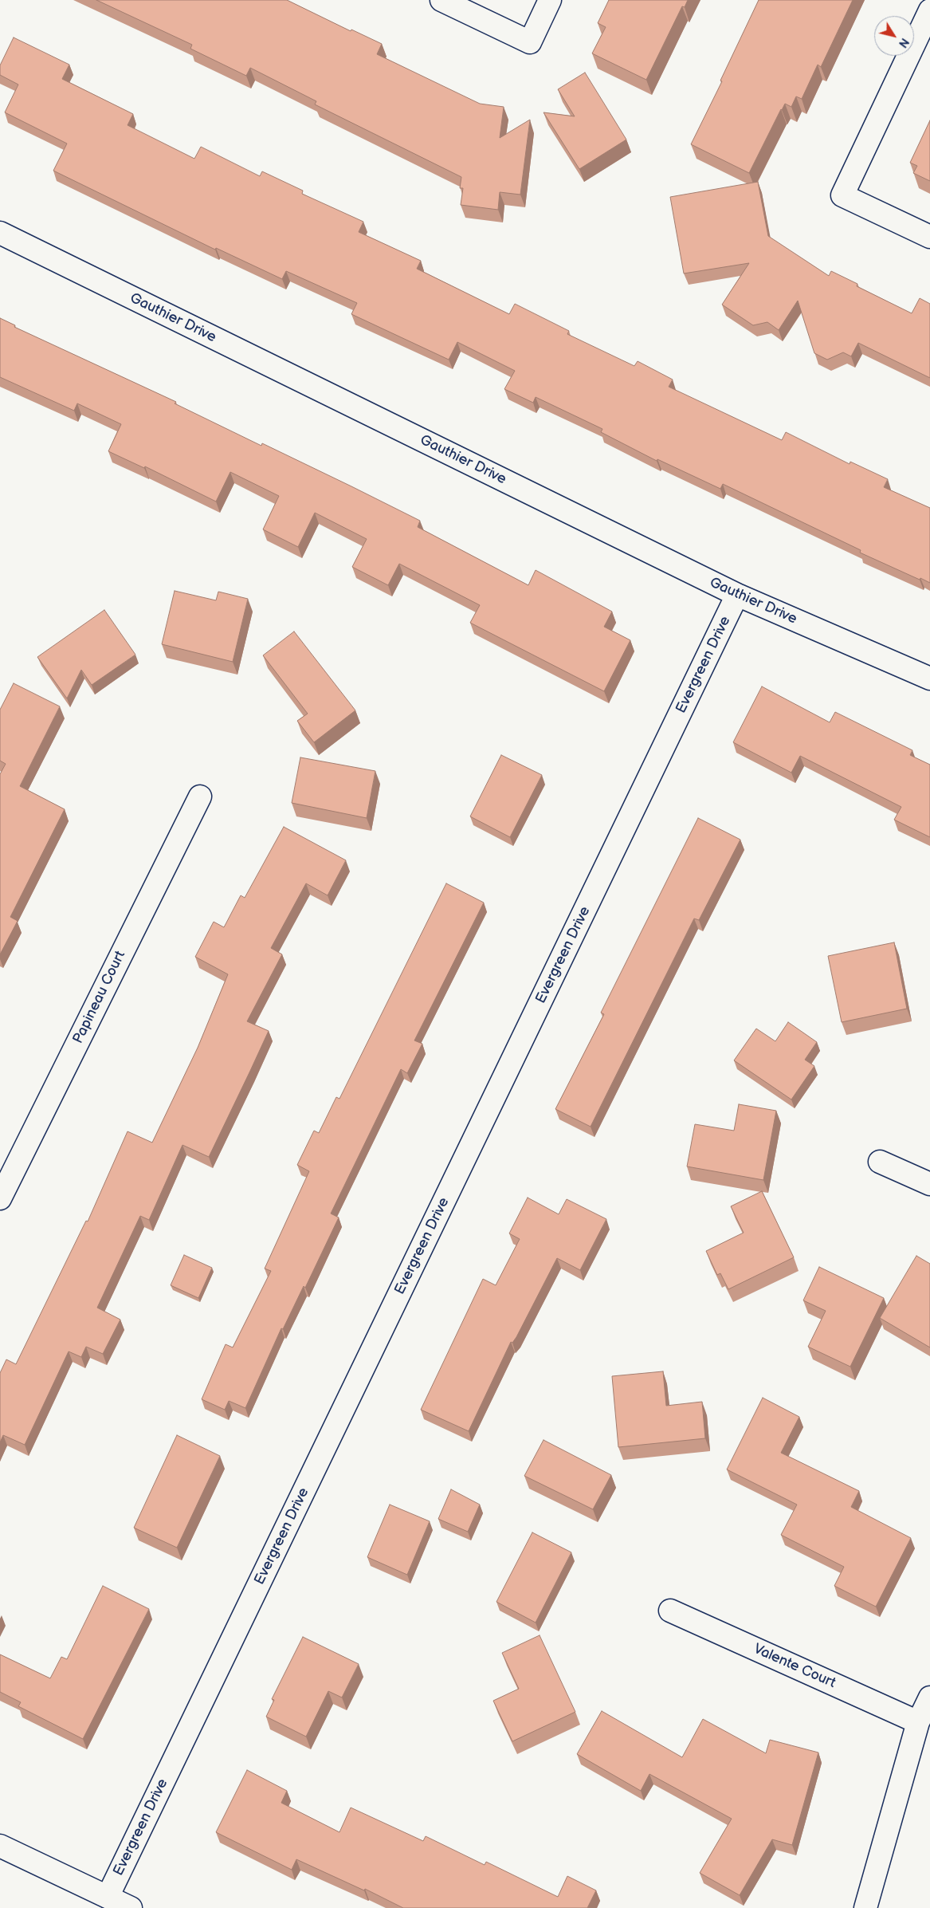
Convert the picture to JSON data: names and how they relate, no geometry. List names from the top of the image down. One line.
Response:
{"streets":{"street":["Gauthier Drive","Evergreen Drive","Papineau Court","Valente Court"]},"crossings":[["Gauthier Drive","Evergreen Drive"]],"north":"bottom right"}
